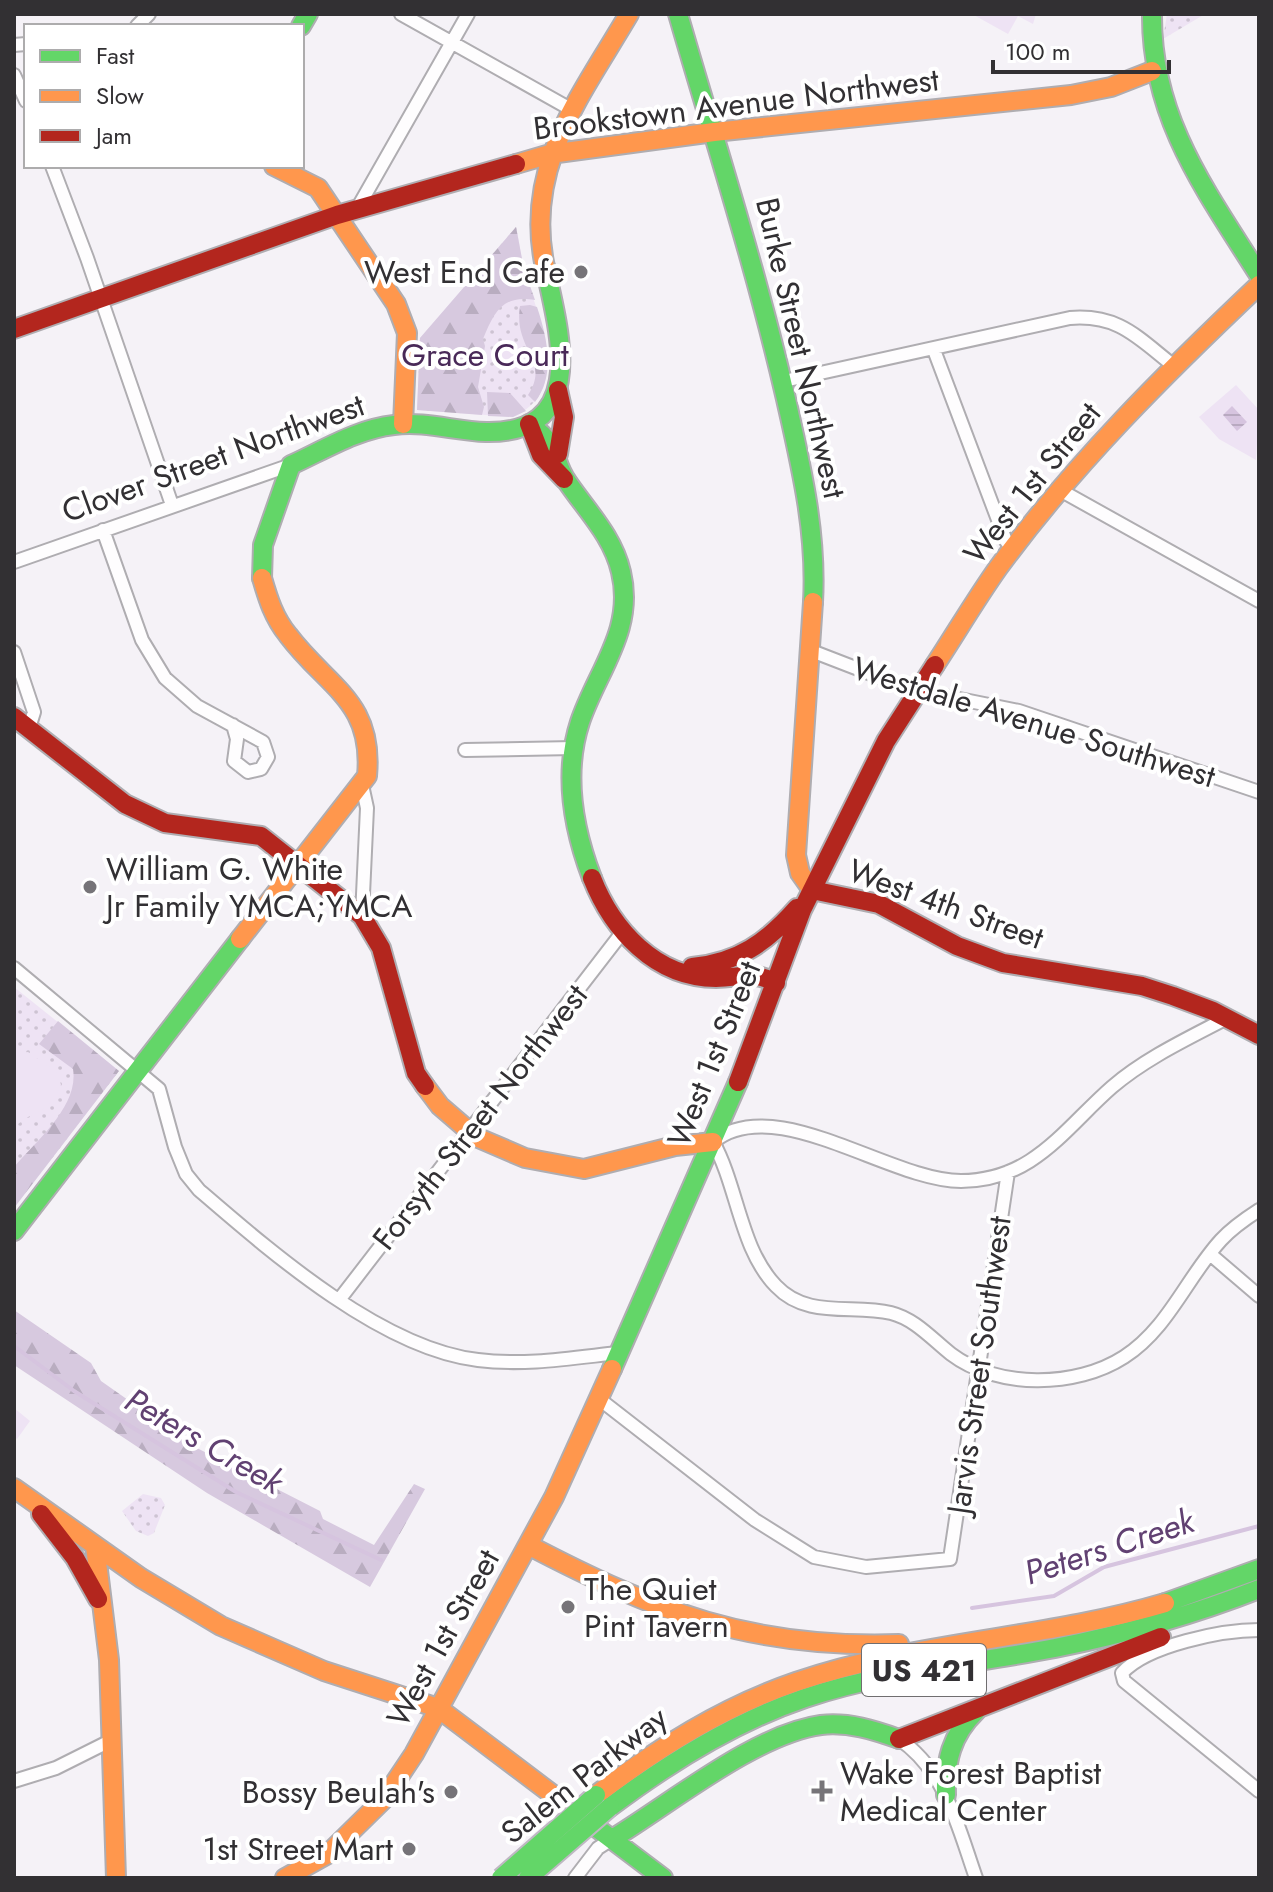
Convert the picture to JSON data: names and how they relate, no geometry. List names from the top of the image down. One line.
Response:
{"streets":{"main road":["Brookstown Avenue Northwest","Burke Street Northwest","Clover Street Northwest","West 1st Street","West 4th Street","US 421","Salem Parkway"],"street":["Westdale Avenue Southwest","Forsyth Street Northwest","Jarvis Street Southwest"]},"crossings":[["Brookstown Avenue Northwest","Burke Street Northwest"],["Burke Street Northwest","West 1st Street"],["Burke Street Northwest","Westdale Avenue Southwest"],["Burke Street Northwest","West 4th Street"],["Clover Street Northwest","West 4th Street"],["West 1st Street","Westdale Avenue Southwest"],["West 1st Street","West 4th Street"],["West 1st Street","Jarvis Street Southwest"],["West 4th Street","Forsyth Street Northwest"]],"water":["Peters Creek"],"parks":["Grace Court"],"places":{"other":["West End Cafe","William G. White Jr Family YMCA;YMCA","The Quiet Pint Tavern","Bossy Beulah's","1st Street Mart"],"health":["Wake Forest Baptist Medical Center"]},"legend":["Fast","Slow","Jam"],"scale_bar":"100 m"}
